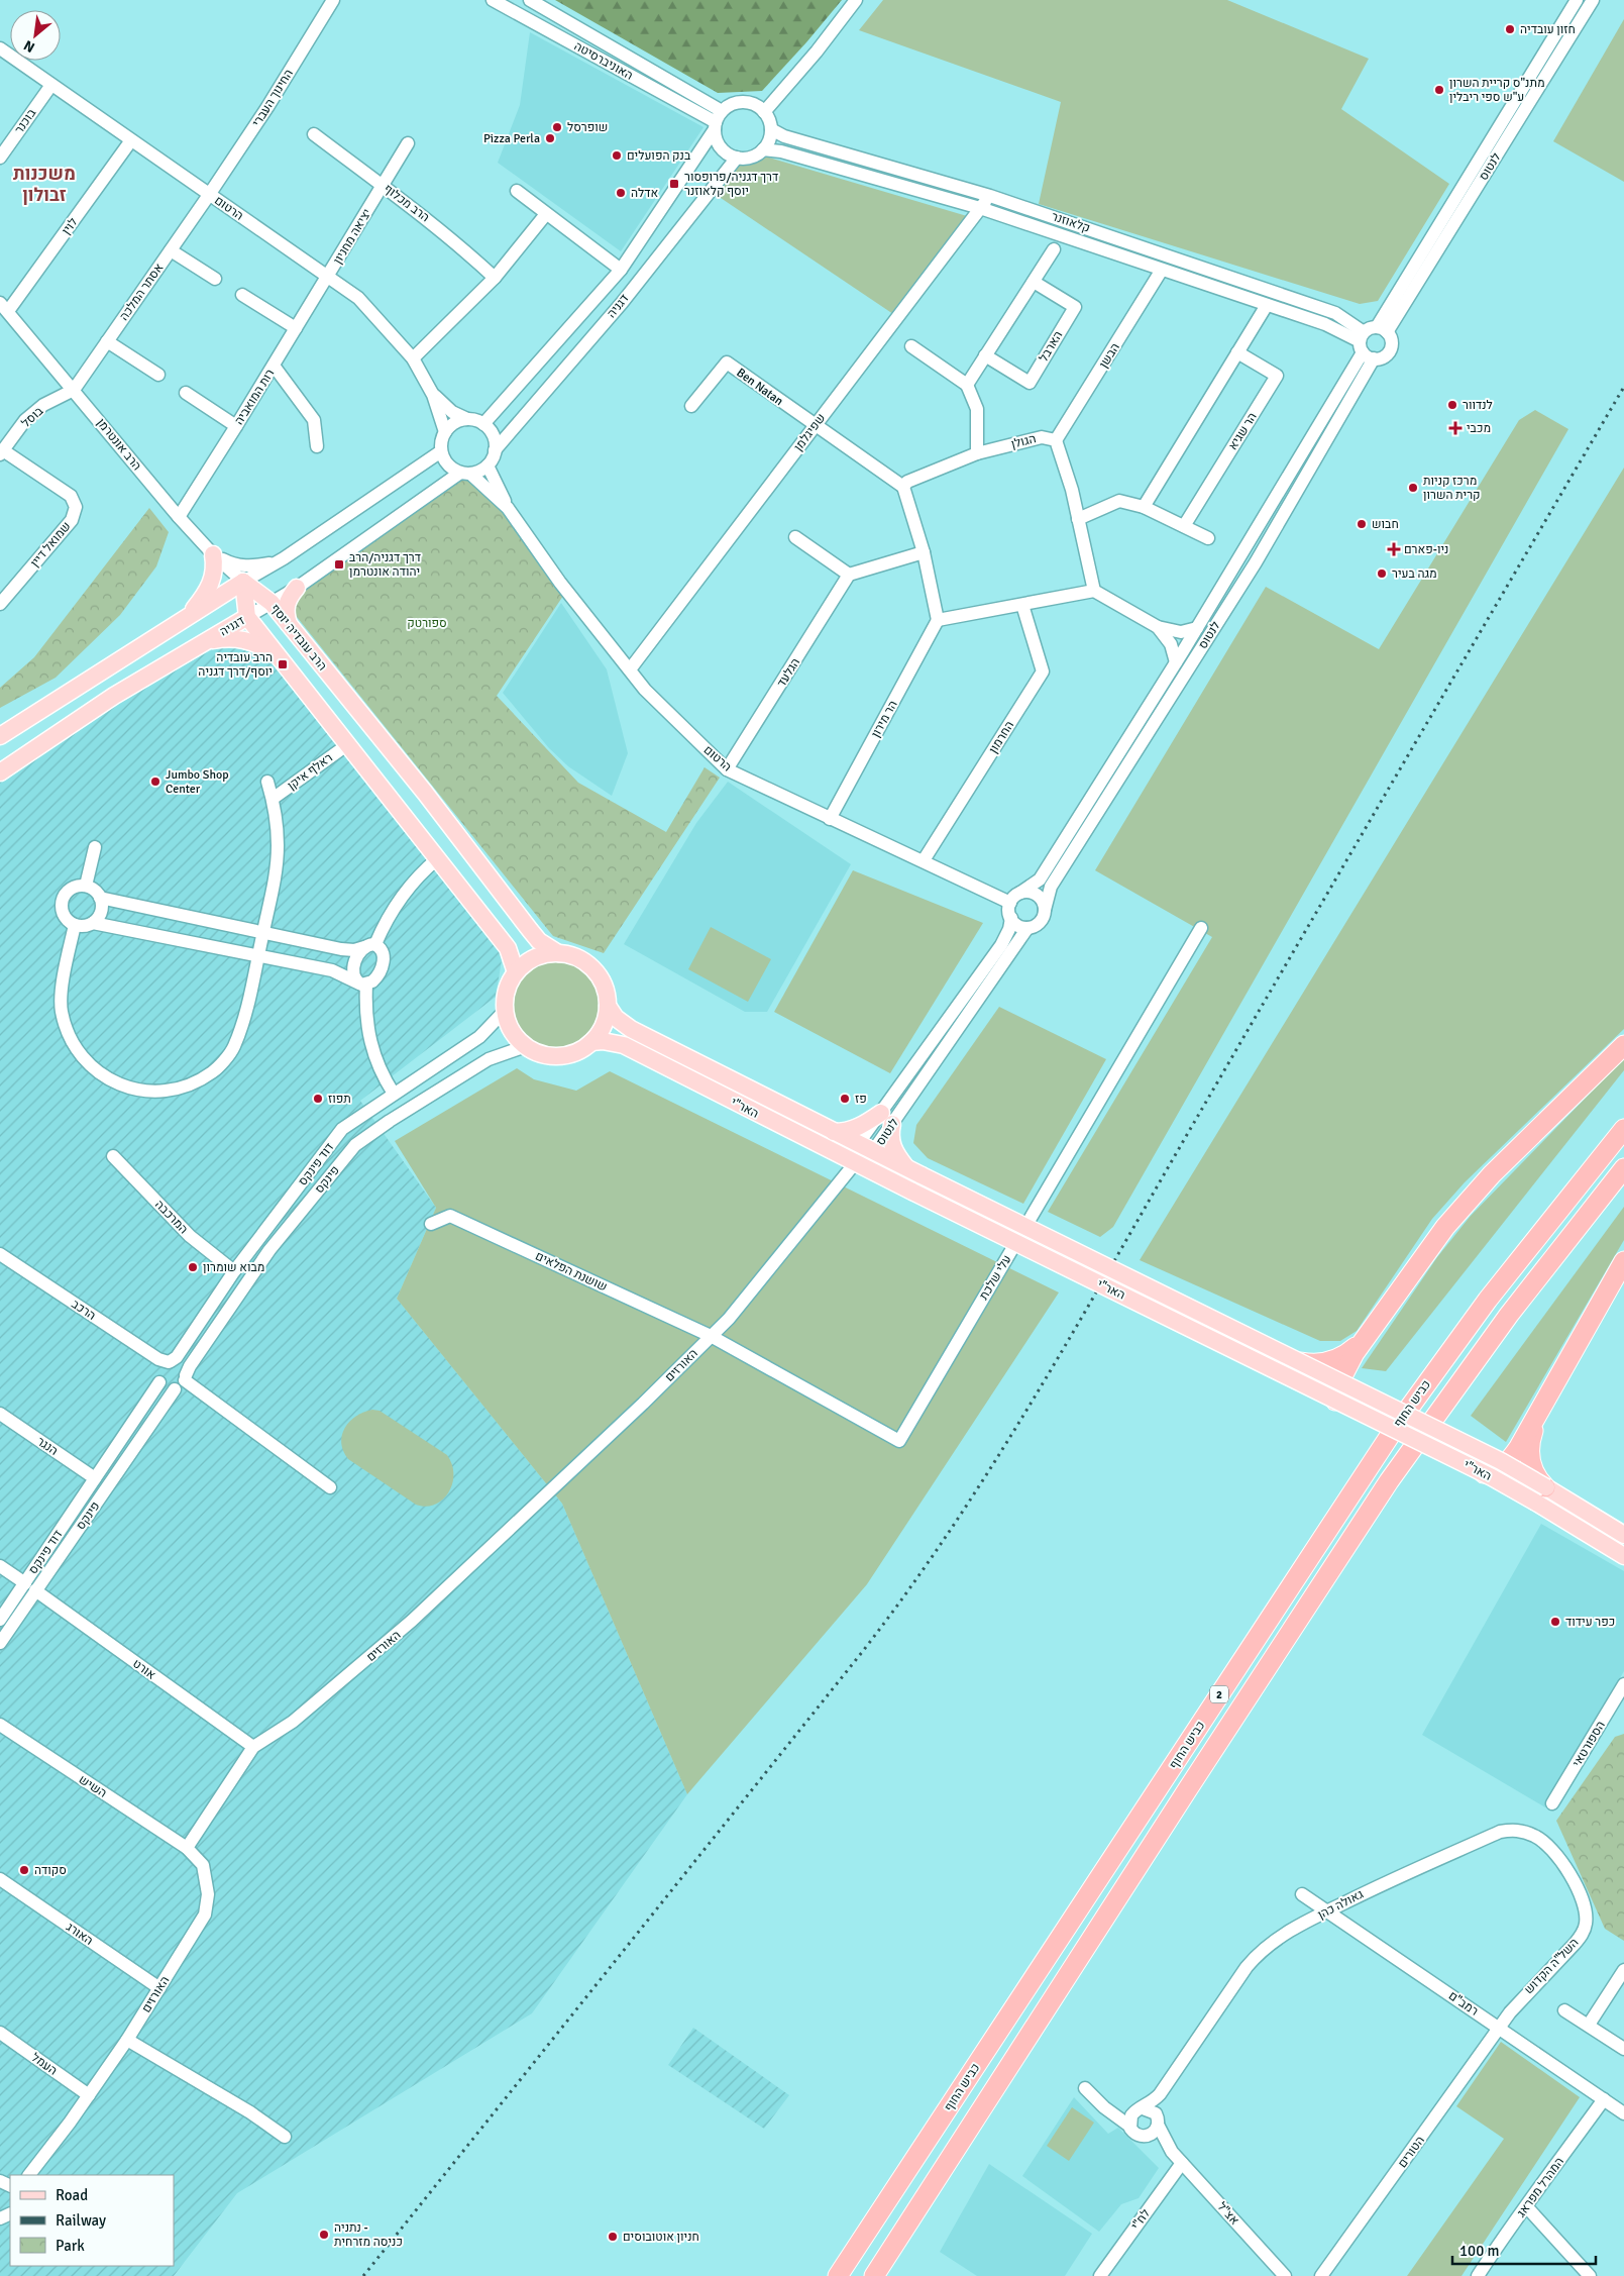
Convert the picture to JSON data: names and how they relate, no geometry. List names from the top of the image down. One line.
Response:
{"streets":{"highway":["כביש החוף","2"],"main road":["דגניה","הרב עובדיה יוסף","האר\"י"],"street":["האוניברסיטה","החינוך העברי","בוכנר","לנטוס","הרב מכלוף","הרטום","קלאוזנר","לוין","יציאה מחניון","אסתר המלכה","הארבל","הבשן","Ben Natan","רות המואביה","בוסל","הר שגיא","שפיגלמן","הגולן","הרב אונטרמן","שמואל דיין","הגלעד","הר מירון","החרמון","ראלף איקן","דוד פינקס","פינקס","המרכבה","שושנת הפלאים","עלי שלכת","הרכב","האורזים","הנגר","אורט","הספורטאי","השיש","גאולה כהן","האורג","השל\"ה הקדוש","רמב\"ם","העמל","הטורים","המהרל מפראג","אצ\"ל","לח\"י"]},"crossings":[["האוניברסיטה","קלאוזנר"],["האוניברסיטה","דגניה"],["החינוך העברי","הרטום"],["החינוך העברי","אסתר המלכה"],["בוכנר","הרטום"],["לנטוס","הרטום"],["לנטוס","קלאוזנר"],["לנטוס","האר\"י"],["לנטוס","האורזים"],["הרב מכלוף","יציאה מחניון"],["הרטום","לוין"],["הרטום","יציאה מחניון"],["הרטום","אסתר המלכה"],["הרטום","דגניה"],["הרטום","רות המואביה"],["הרטום","שפיגלמן"],["הרטום","הגלעד"],["הרטום","הר מירון"],["הרטום","החרמון"],["קלאוזנר","דגניה"],["קלאוזנר","הבשן"],["קלאוזנר","שפיגלמן"],["לוין","הרב אונטרמן"],["יציאה מחניון","רות המואביה"],["אסתר המלכה","בוסל"],["אסתר המלכה","הרב אונטרמן"],["דגניה","הרב עובדיה יוסף"],["הבשן","הגולן"],["Ben Natan","שפיגלמן"],["רות המואביה","הרב אונטרמן"],["בוסל","הרב אונטרמן"],["בוסל","שמואל דיין"],["הרב אונטרמן","הרב עובדיה יוסף"],["הרב עובדיה יוסף","האר\"י"],["הרב עובדיה יוסף","דוד פינקס"],["הרב עובדיה יוסף","פינקס"],["האר\"י","דוד פינקס"],["האר\"י","פינקס"],["האר\"י","האורזים"],["דוד פינקס","פינקס"],["דוד פינקס","המרכבה"],["דוד פינקס","הרכב"],["דוד פינקס","הנגר"],["פינקס","הרכב"],["פינקס","אורט"],["שושנת הפלאים","עלי שלכת"],["שושנת הפלאים","האורזים"],["עלי שלכת","האורזים"],["האורזים","אורט"],["האורזים","השיש"],["האורזים","האורג"],["האורזים","העמל"],["גאולה כהן","השל\"ה הקדוש"],["גאולה כהן","רמב\"ם"],["גאולה כהן","אצ\"ל"],["השל\"ה הקדוש","רמב\"ם"],["השל\"ה הקדוש","הטורים"],["רמב\"ם","הטורים"],["רמב\"ם","המהרל מפראג"],["אצ\"ל","לח\"י"]],"districts":["משכנות זבולון"],"parks":["ספורטק"],"places":{"other":["חזון עובדיה","מתנ\"ס קריית השרון ע\"ש ספי ריבלין","שופרסל","Pizza Perla","בנק הפועלים","אדלה","לנדוור","מרכז קניות קרית השרון","חבוש","מגה בעיר","Jumbo Shop Center","תפוז","פז","מבוא שומרון","כפר עידוד","סקודה","נתניה - כניסה מזרחית","חניון אוטובוסים"],"transit":["דרך דגניה/פרופסור יוסף קלאוזנר","דרך דגניה/הרב יהודה אונטרמן","הרב עובדיה יוסף/דרך דגניה"],"health":["מכבי","ניו-פארם"]},"legend":["Road","Railway","Park"],"scale_bar":"100 m","north":"bottom left"}
